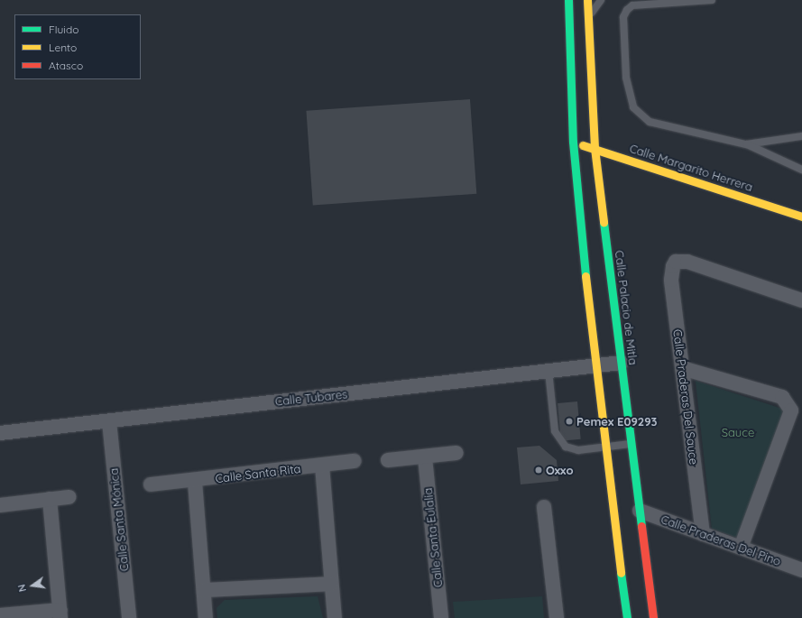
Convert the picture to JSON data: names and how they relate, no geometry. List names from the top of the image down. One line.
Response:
{"streets":{"main road":["Calle Margarito Herrera","Calle Palacio de Mitla"],"street":["Calle Praderas Del Sauce","Calle Tubares","Calle Santa Rita","Calle Santa Mónica","Calle Santa Eulalia","Calle Praderas Del Pino"]},"crossings":[["Calle Margarito Herrera","Calle Palacio de Mitla"],["Calle Palacio de Mitla","Calle Tubares"],["Calle Palacio de Mitla","Calle Praderas Del Pino"],["Calle Praderas Del Sauce","Calle Praderas Del Pino"],["Calle Tubares","Calle Santa Mónica"]],"parks":["Sauce"],"places":["Pemex E09293","Oxxo"],"legend":["Fluido","Lento","Atasco"],"north":"left"}
